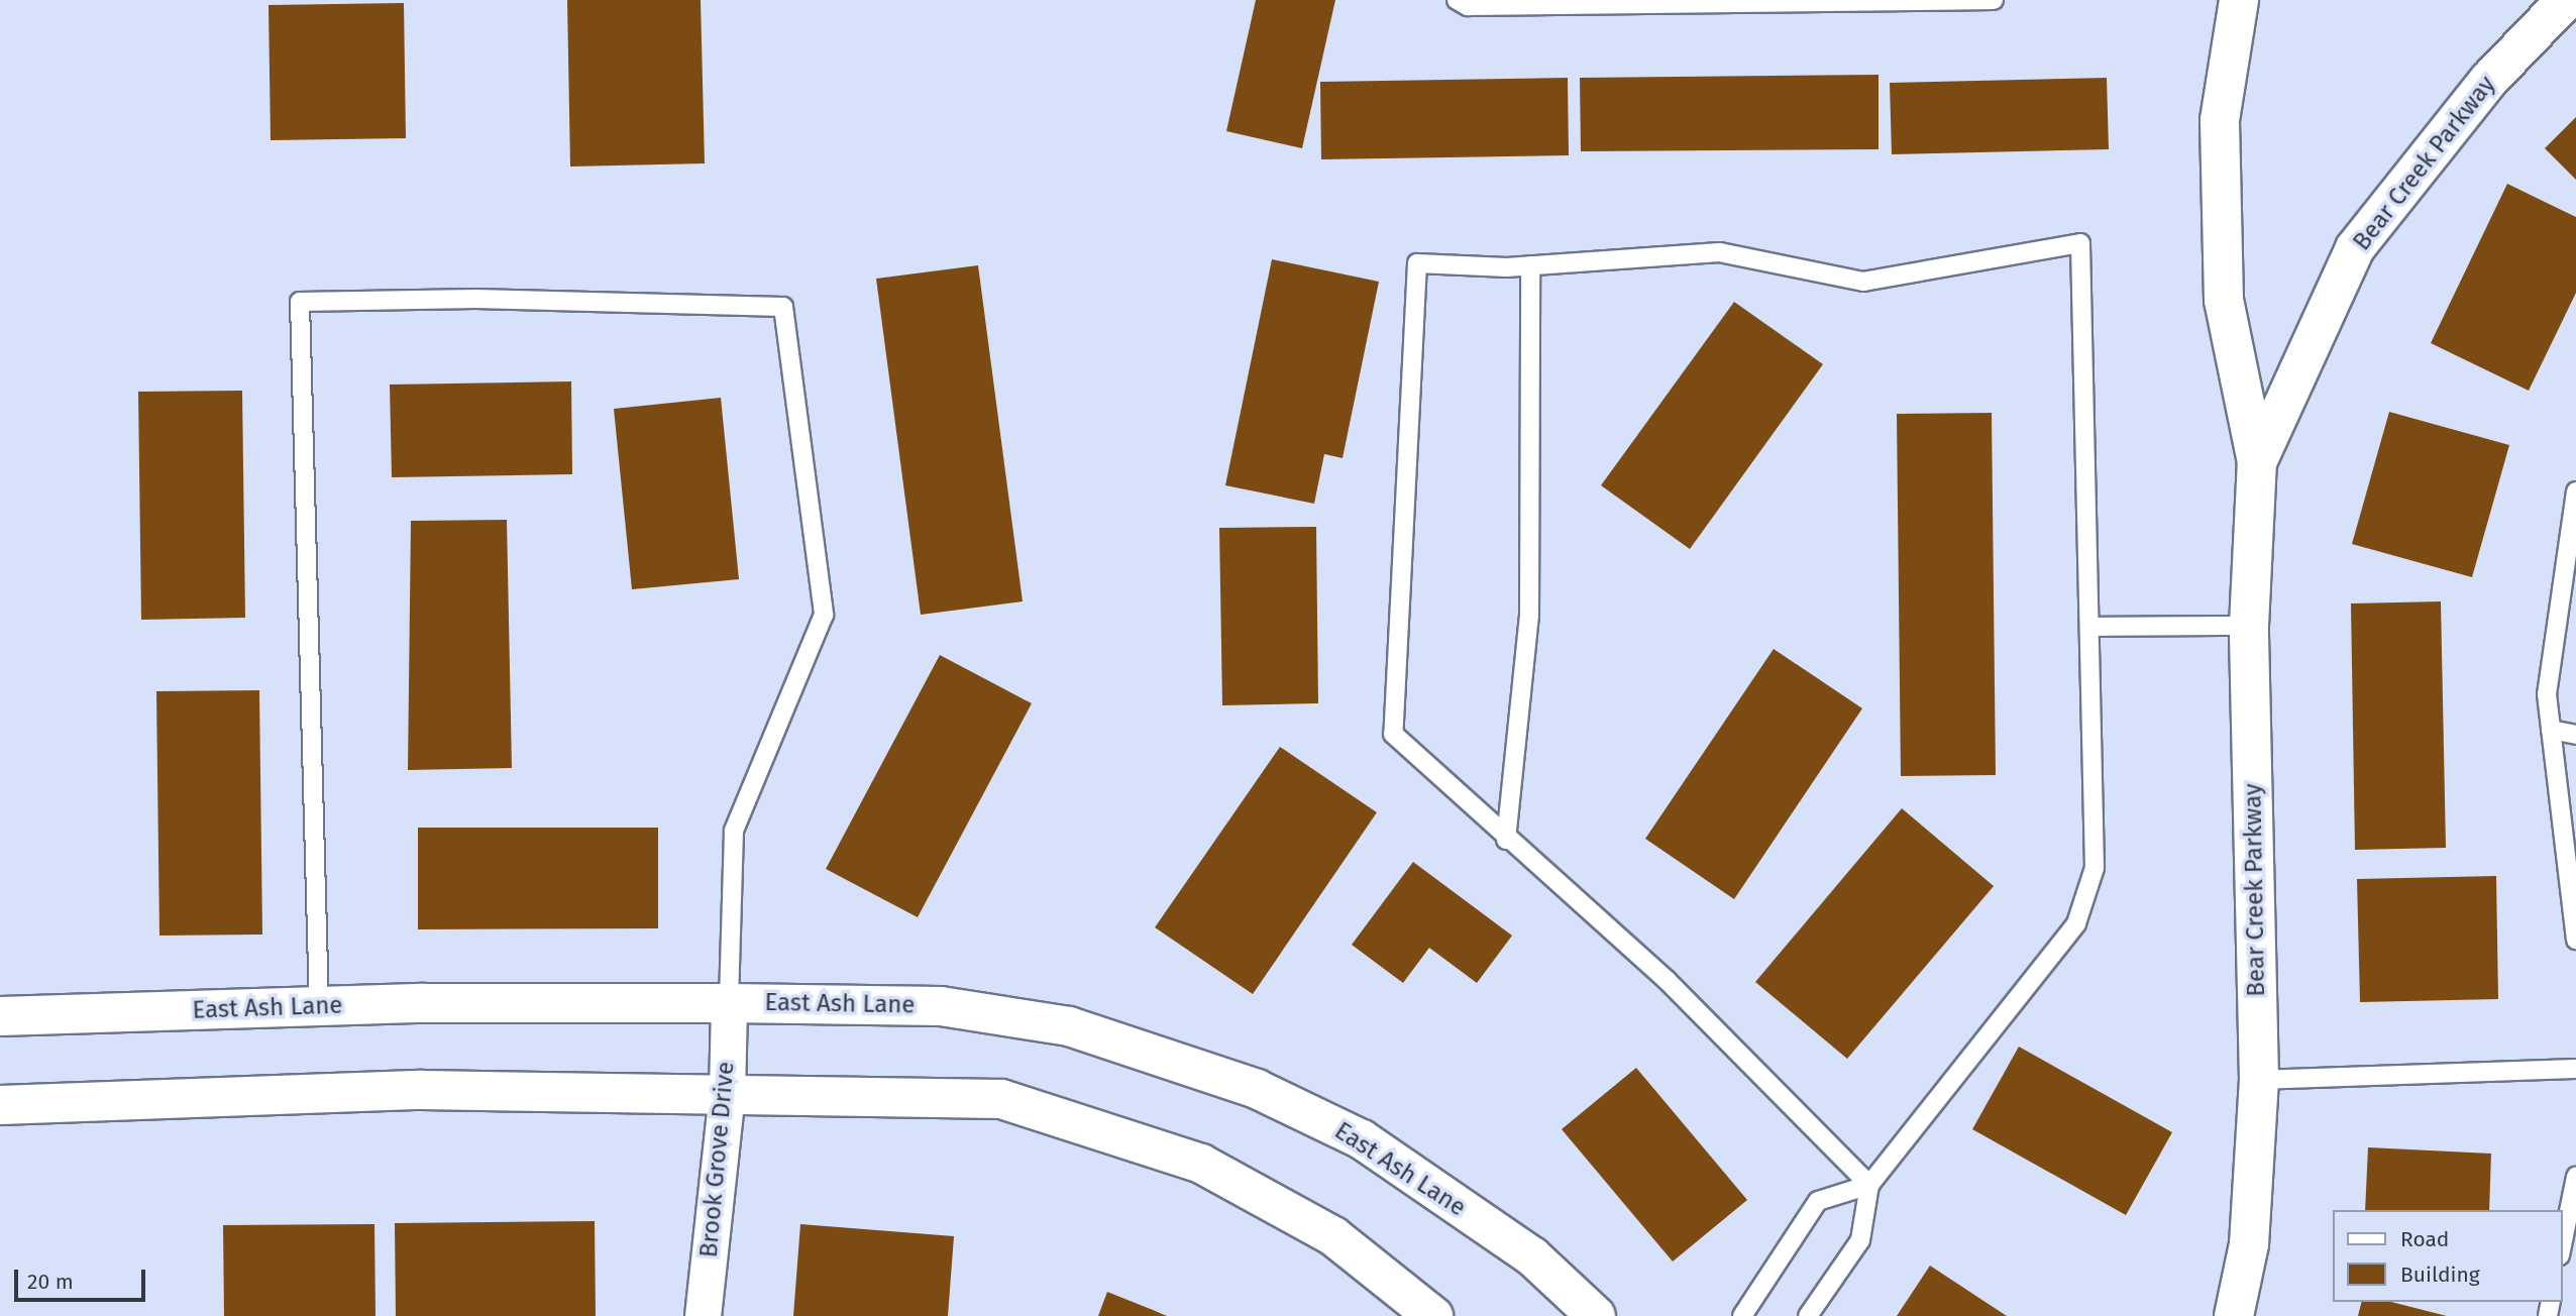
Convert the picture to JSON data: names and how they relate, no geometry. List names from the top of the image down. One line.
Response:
{"streets":{"street":["Bear Creek Parkway","East Ash Lane","Brook Grove Drive"]},"crossings":[["East Ash Lane","Brook Grove Drive"]],"legend":["Road","Building"],"scale_bar":"20 m"}
